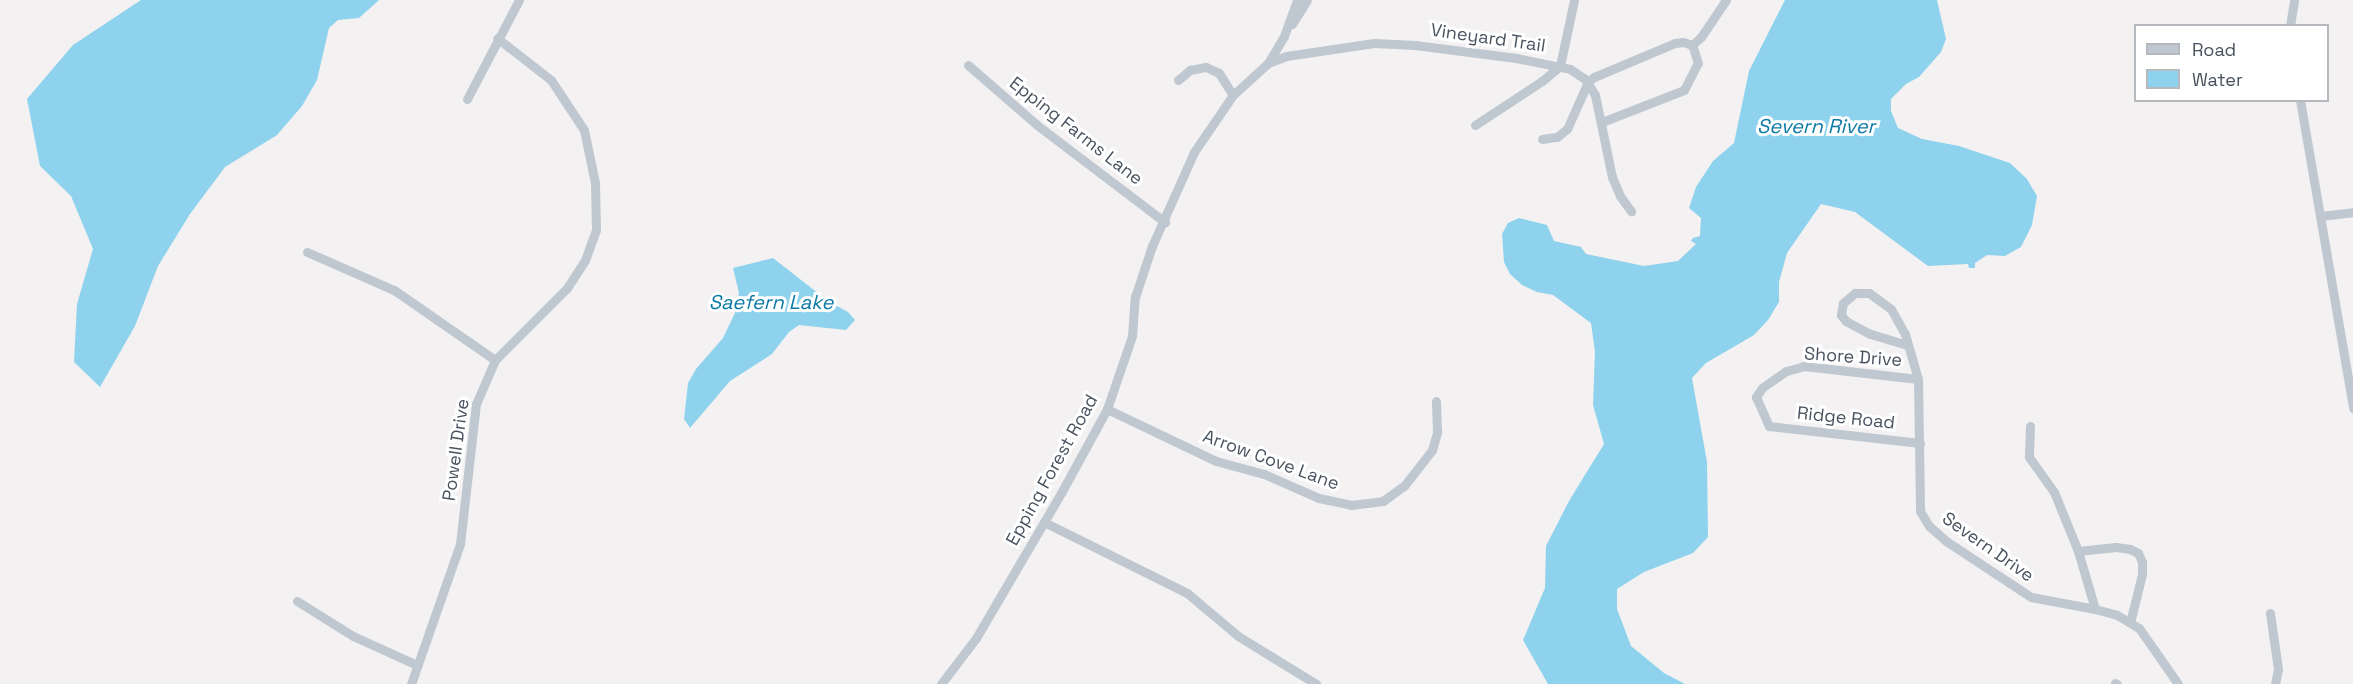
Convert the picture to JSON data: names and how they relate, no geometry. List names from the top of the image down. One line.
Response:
{"streets":{"street":["Vineyard Trail","Epping Farms Lane","Shore Drive","Ridge Road","Powell Drive","Arrow Cove Lane","Epping Forest Road","Severn Drive"]},"crossings":[["Vineyard Trail","Epping Forest Road"],["Epping Farms Lane","Epping Forest Road"],["Shore Drive","Ridge Road"],["Shore Drive","Severn Drive"],["Ridge Road","Severn Drive"],["Arrow Cove Lane","Epping Forest Road"]],"water":["Severn River","Saefern Lake"],"legend":["Road","Water"]}
